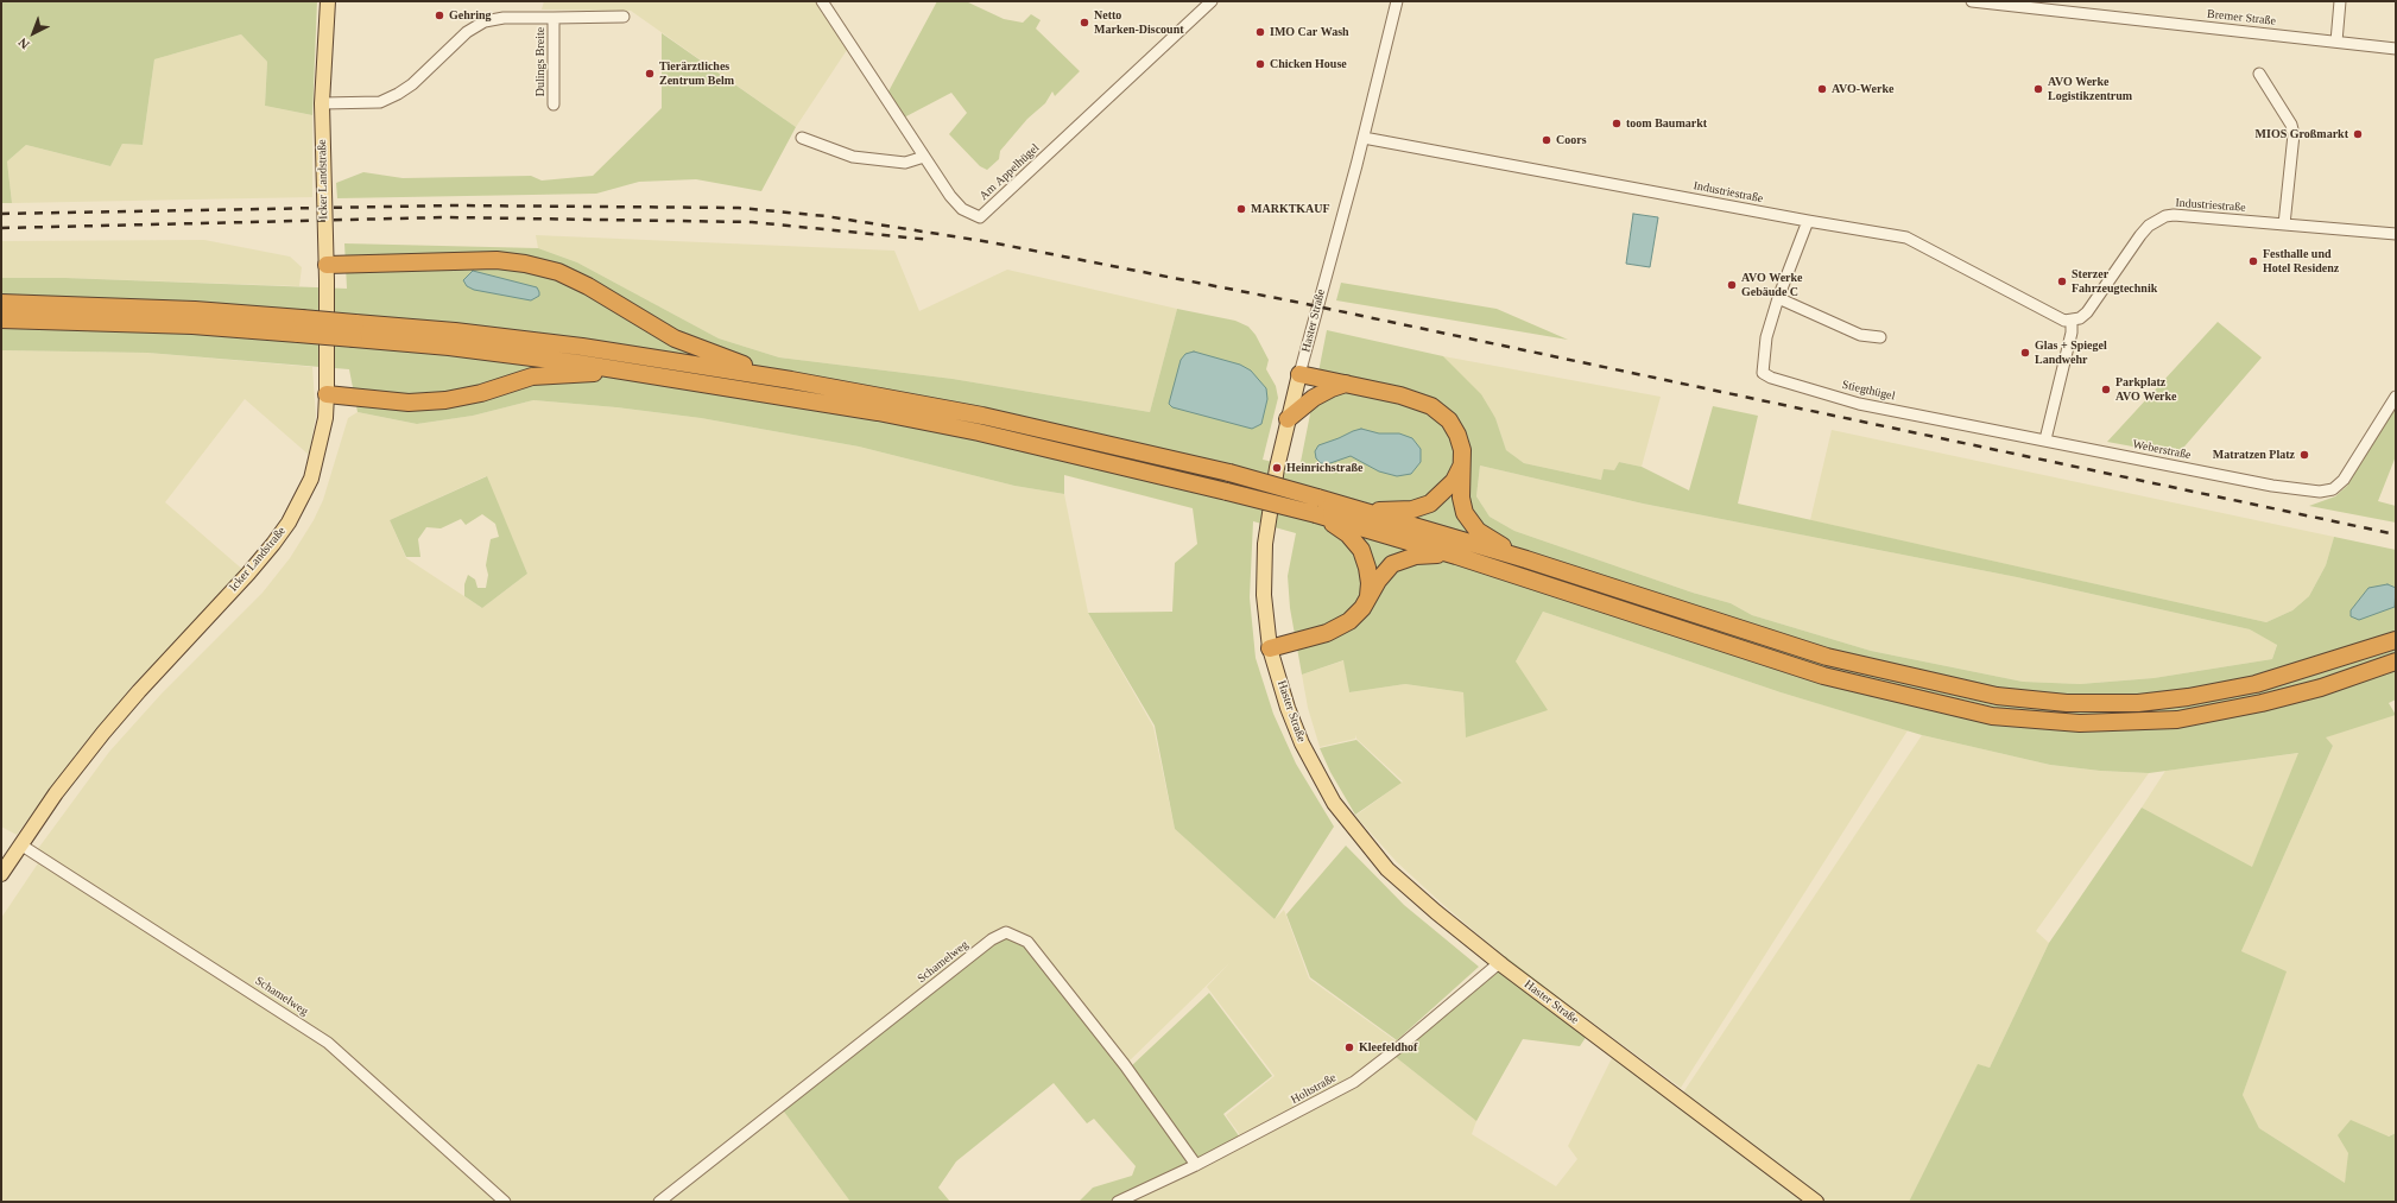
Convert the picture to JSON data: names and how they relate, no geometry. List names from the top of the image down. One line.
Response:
{"streets":{"main road":["Icker Landstraße","Haster Straße"],"street":["Bremer Straße","Dulings Breite","Am Appelhügel","Industriestraße","Stiegthügel","Weberstraße","Schamelweg","Holtstraße"]},"crossings":[["Dulings Breite","Icker Landstraße"],["Icker Landstraße","Schamelweg"],["Industriestraße","Haster Straße"],["Industriestraße","Stiegthügel"],["Haster Straße","Holtstraße"],["Stiegthügel","Weberstraße"],["Schamelweg","Holtstraße"]],"places":["Gehring","Netto Marken-Discount","IMO Car Wash","Chicken House","Tierärztliches Zentrum Belm","AVO-Werke","AVO Werke Logistikzentrum","toom Baumarkt","MIOS Großmarkt","Coors","MARKTKAUF","Festhalle und Hotel Residenz","Sterzer Fahrzeugtechnik","AVO Werke Gebäude C","Glas + Spiegel Landwehr","Parkplatz AVO Werke","Matratzen Platz","Heinrichstraße","Kleefeldhof"],"north":"bottom left"}
